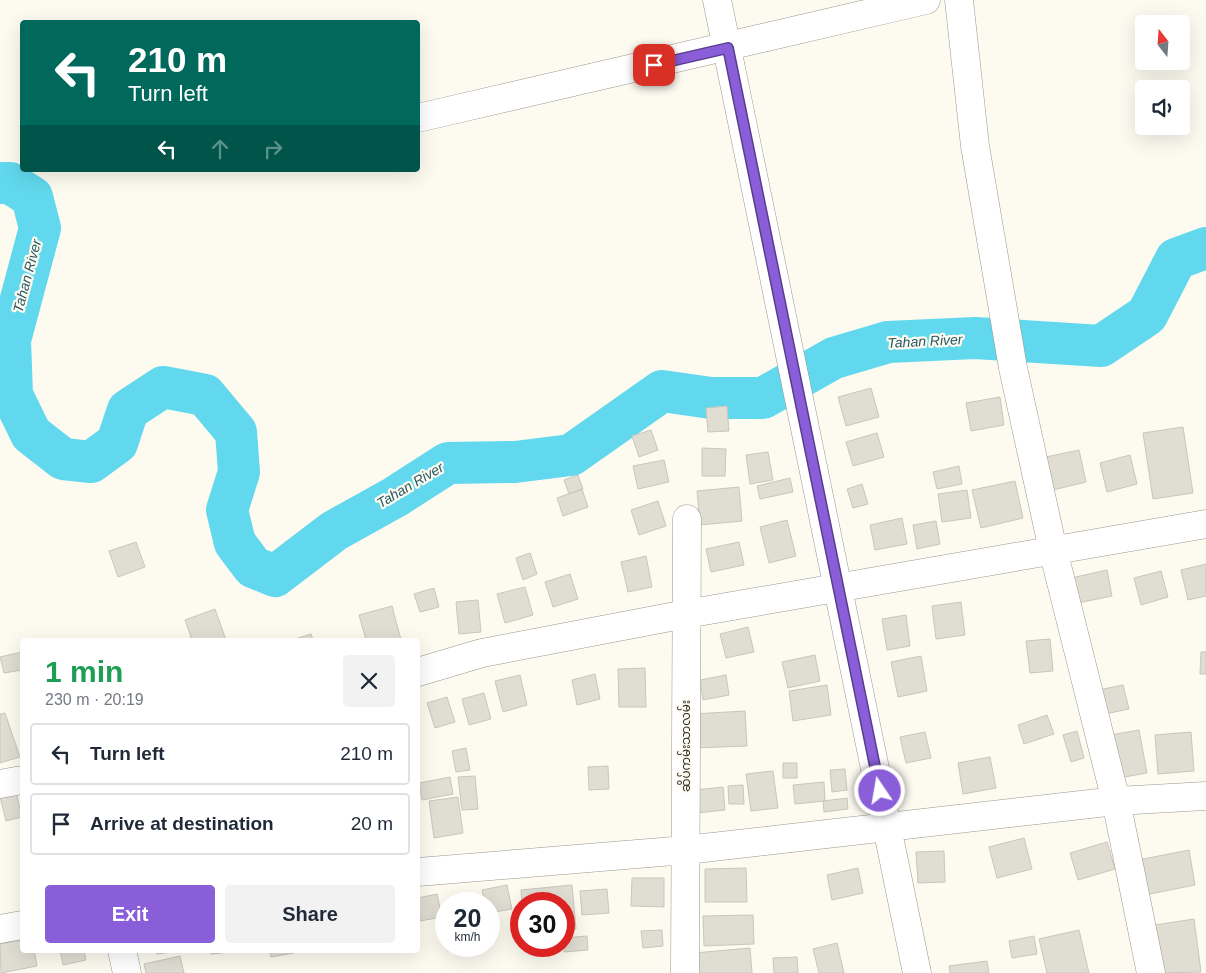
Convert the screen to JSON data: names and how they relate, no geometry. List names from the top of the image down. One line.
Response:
{"streets":{"street":["ဆိပ်ကမ်းသာလမ်း"]},"water":["Tahan River"],"north":"top","page":{"turn":["210 m","Turn left"],"heading":["1 min","230 m · 20:19"],"list":[{"name":"Turn left","value":"210 m"},{"name":"Arrive at destination","value":"20 m"}],"buttons":["Exit","Share"],"speed":"20 km/h","limit":"30"}}
